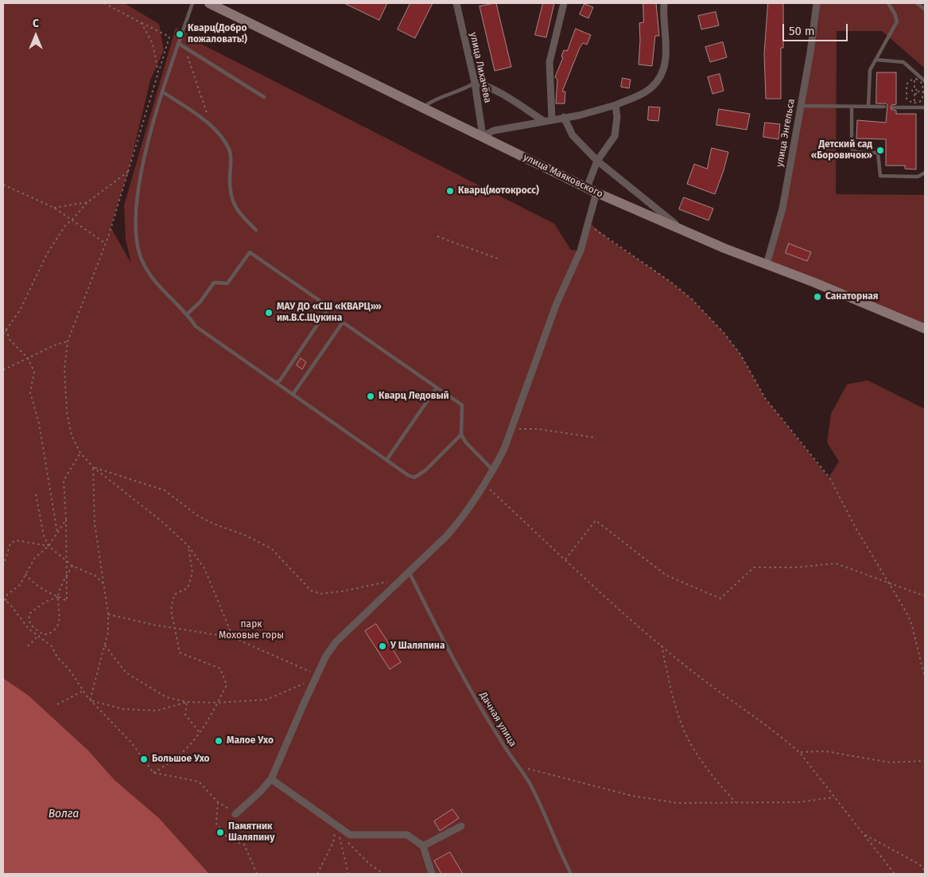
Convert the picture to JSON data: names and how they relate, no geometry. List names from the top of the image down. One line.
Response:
{"streets":{"main road":["улица Маяковского"],"street":["улица Лихачёва","улица Энгельса"],"lane":["Дачная улица"]},"crossings":[["улица Лихачёва","улица Маяковского"],["улица Энгельса","улица Маяковского"]],"water":["Волга"],"parks":["парк Моховые горы"],"places":["Кварц(Добро пожаловать!)","Детский сад «Боровичок»","Кварц(мотокросс)","Санаторная","МАУ ДО «СШ «КВАРЦ»» им.В.С.Щукина","Кварц Ледовый","У Шаляпина","Малое Ухо","Большое Ухо","Памятник Шаляпину"],"scale_bar":"50 m","north":"top"}
